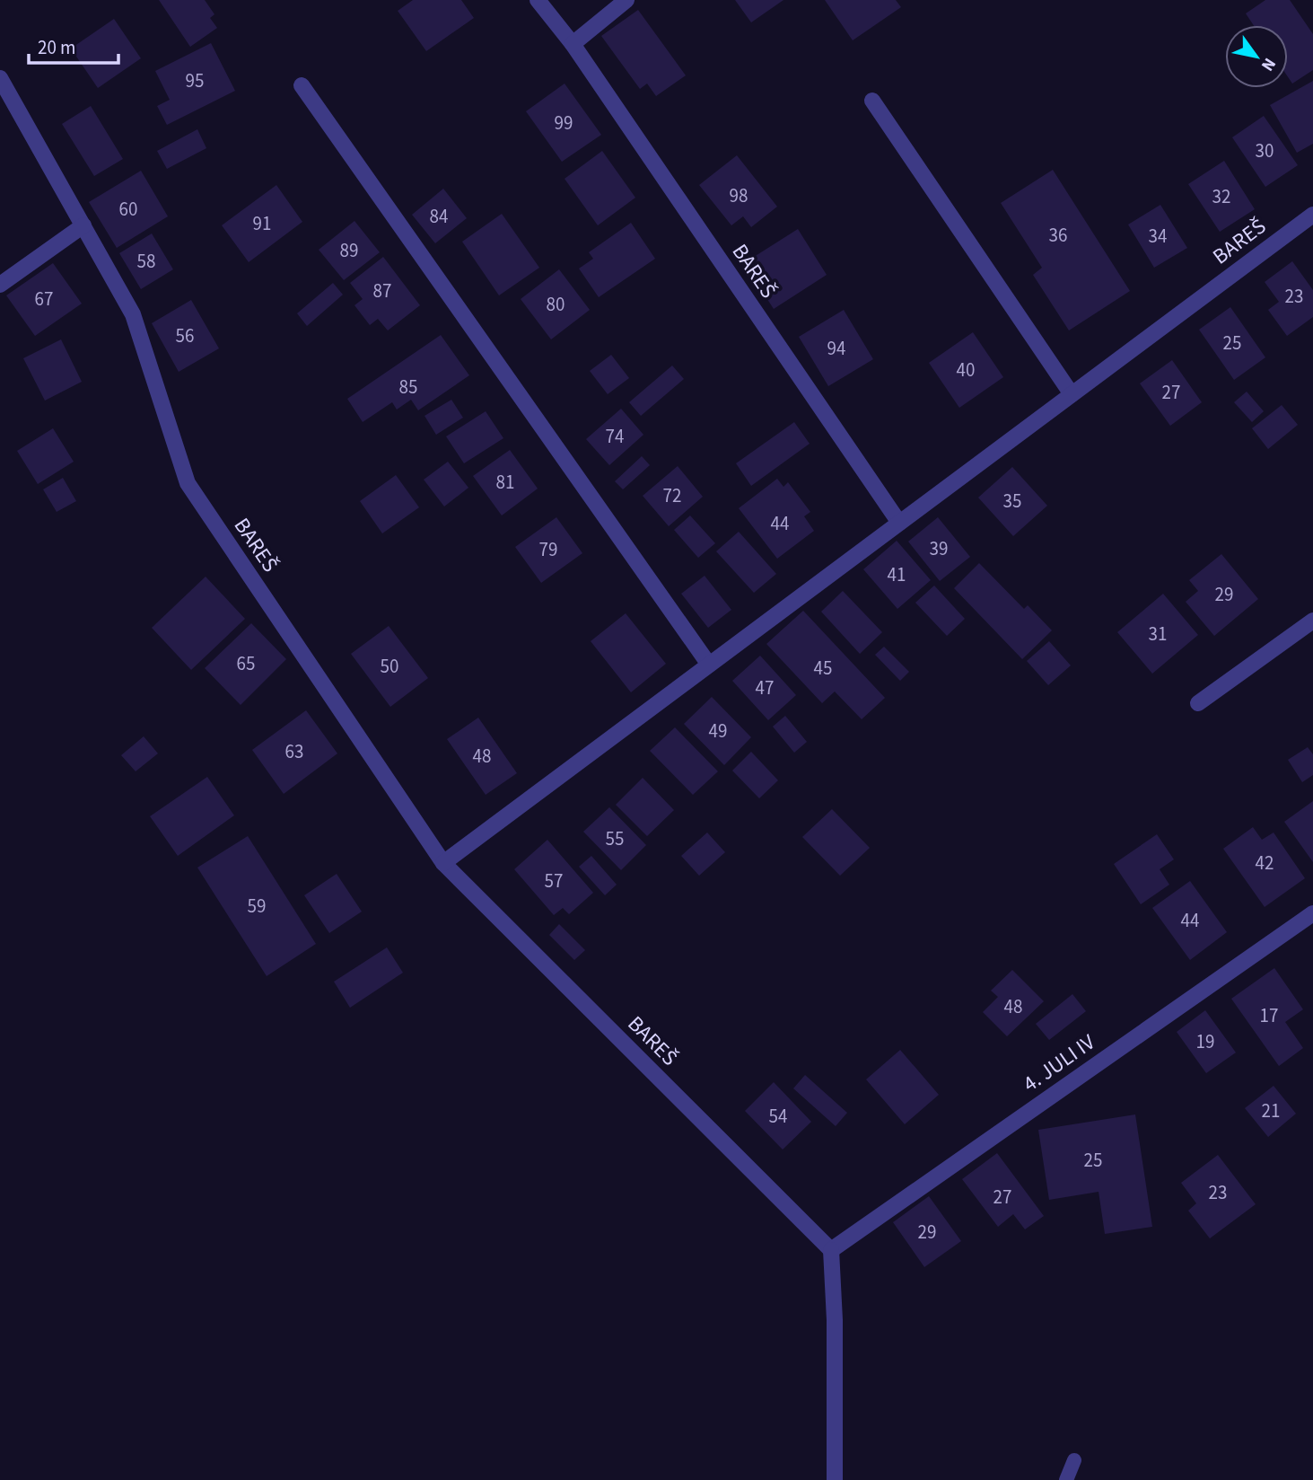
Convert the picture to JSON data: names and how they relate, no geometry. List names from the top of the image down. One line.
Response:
{"streets":{"street":["BAREŠ","4. JULI IV"]},"crossings":[["BAREŠ","4. JULI IV"]],"house_numbers":["95","99","30","98","32","60","84","91","36","34","89","58","87","23","67","80","56","25","94","40","85","27","74","81","72","35","44","39","79","41","29","31","65","50","45","47","49","63","48","55","42","57","59","44","48","17","19","21","54","25","23","27","29"],"scale_bar":"20 m","north":"bottom right"}
